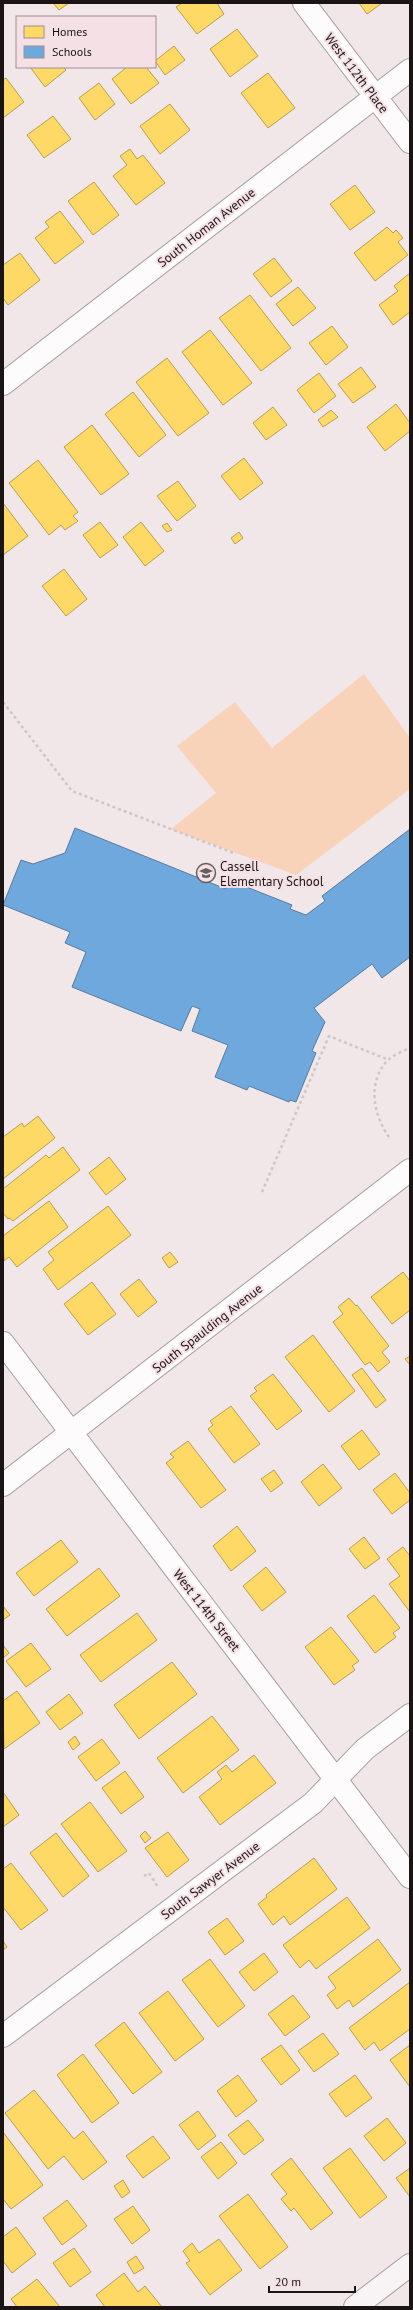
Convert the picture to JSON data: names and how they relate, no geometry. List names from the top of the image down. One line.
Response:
{"streets":{"street":["West 112th Place","South Homan Avenue","South Spaulding Avenue","West 114th Street","South Sawyer Avenue"]},"crossings":[["West 112th Place","South Homan Avenue"],["South Spaulding Avenue","West 114th Street"],["West 114th Street","South Sawyer Avenue"]],"places":{"school or university":["Cassell Elementary School"]},"legend":["Homes","Schools"],"scale_bar":"20 m"}
